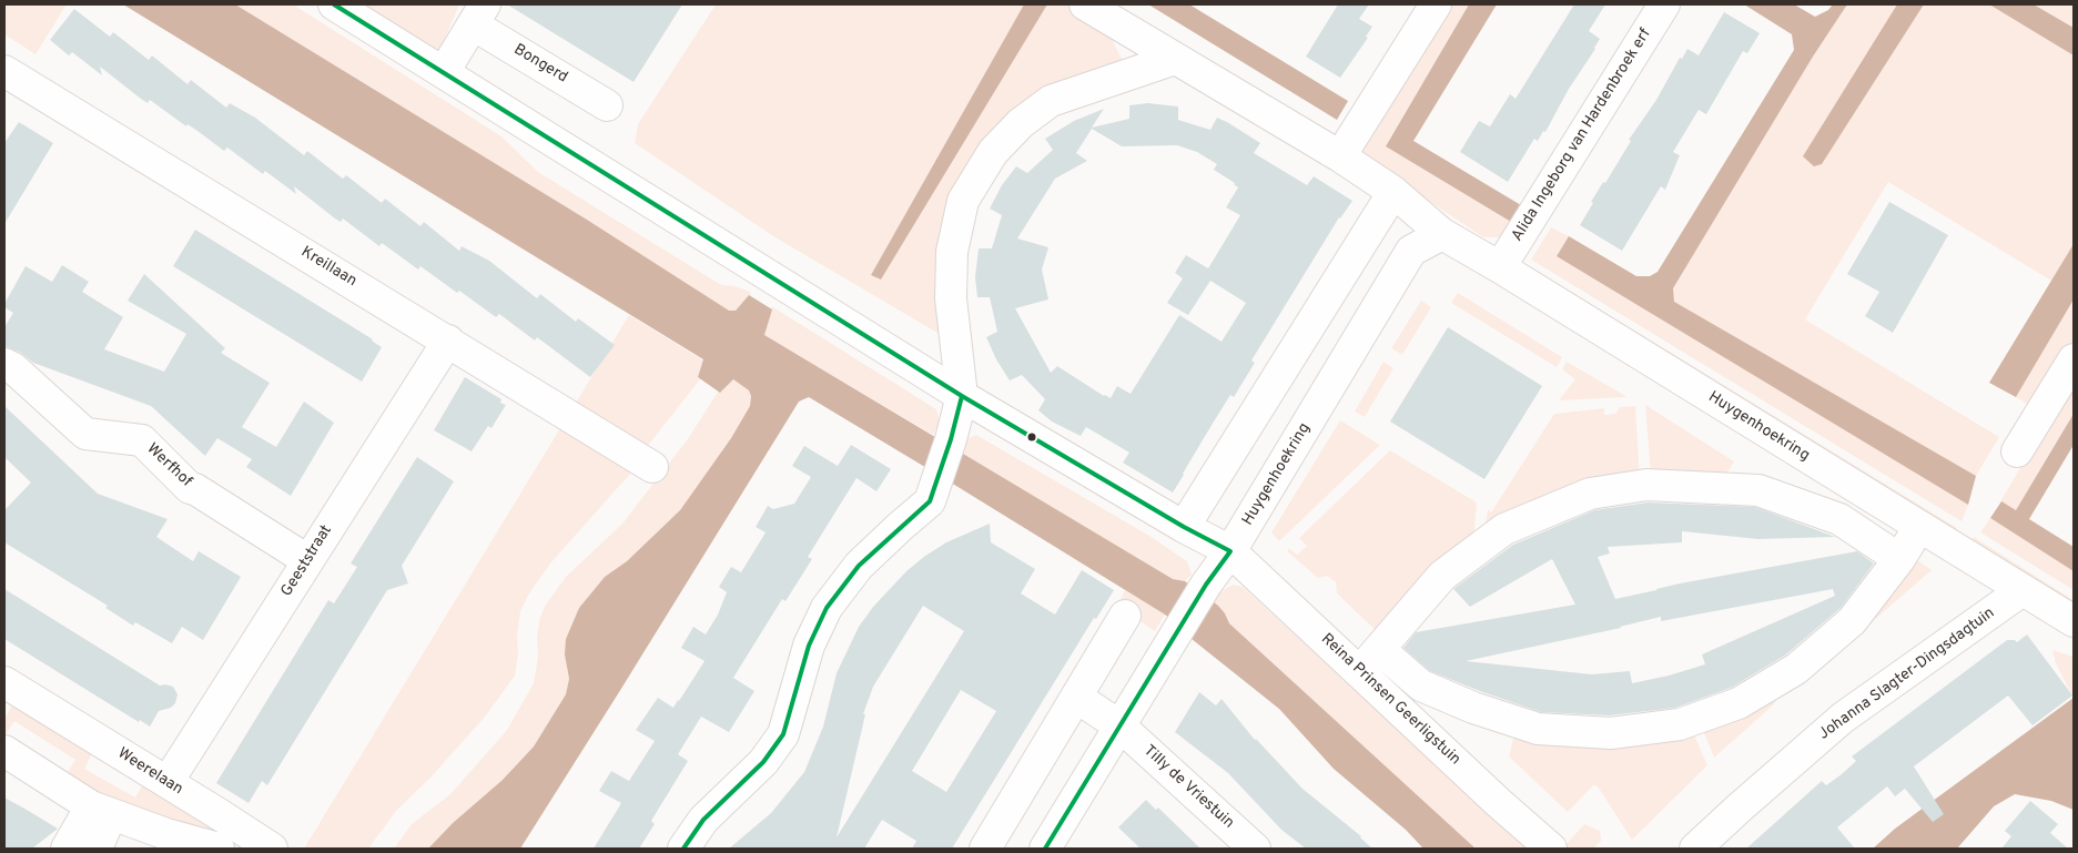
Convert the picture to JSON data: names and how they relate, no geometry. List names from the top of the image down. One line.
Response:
{"streets":{"street":["Bongerd","Alida Ingeborg van Hardenbroek erf","Kreillaan","Huygenhoekring","Werfhof","Geeststraat","Johanna Slagter-Dingsdagtuin","Reina Prinsen Geerligstuin","Weerelaan","Tilly de Vriestuin"]},"crossings":[["Bongerd","Reina Prinsen Geerligstuin"],["Alida Ingeborg van Hardenbroek erf","Huygenhoekring"],["Kreillaan","Geeststraat"],["Huygenhoekring","Johanna Slagter-Dingsdagtuin"],["Huygenhoekring","Reina Prinsen Geerligstuin"],["Huygenhoekring","Tilly de Vriestuin"],["Werfhof","Geeststraat"],["Geeststraat","Weerelaan"]]}
